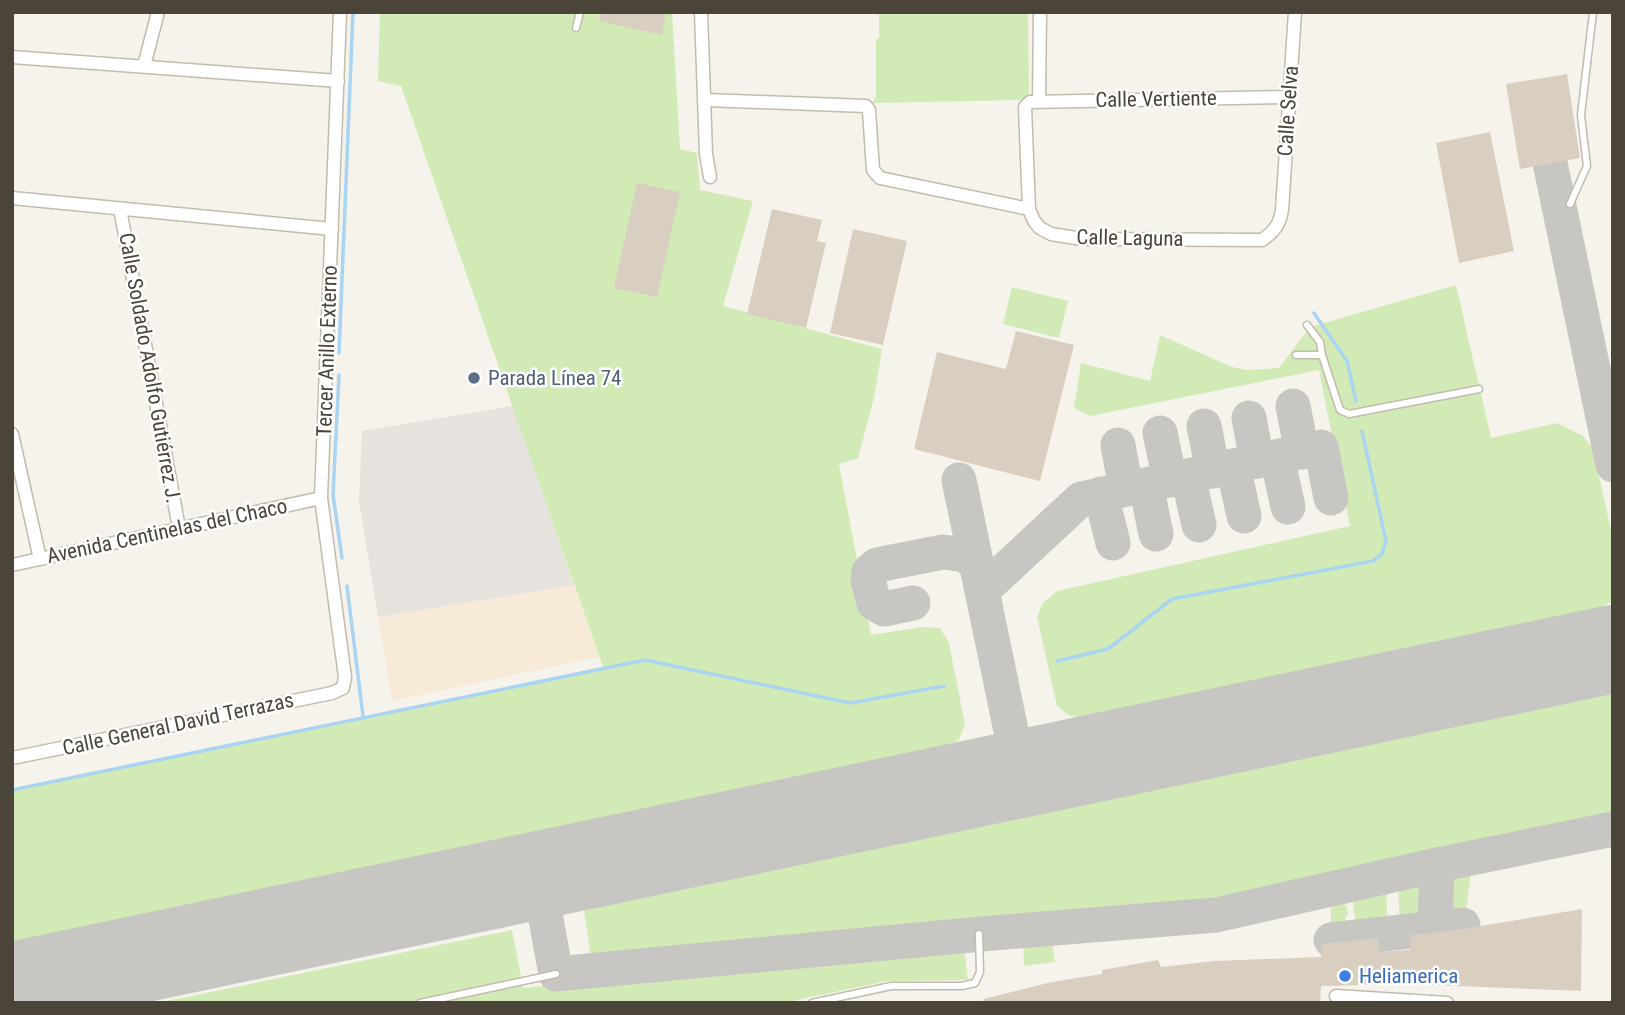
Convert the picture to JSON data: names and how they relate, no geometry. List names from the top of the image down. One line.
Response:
{"streets":{"street":["Calle Vertiente","Calle Selva","Calle Laguna","Tercer Anillo Externo","Calle Soldado Adolfo Gutiérrez J.","Avenida Centinelas del Chaco","Calle General David Terrazas"]},"crossings":[["Calle Vertiente","Calle Selva"],["Calle Vertiente","Calle Laguna"],["Calle Selva","Calle Laguna"],["Tercer Anillo Externo","Avenida Centinelas del Chaco"],["Tercer Anillo Externo","Calle General David Terrazas"],["Calle Soldado Adolfo Gutiérrez J.","Avenida Centinelas del Chaco"]],"places":["Parada Línea 74","Heliamerica"]}
